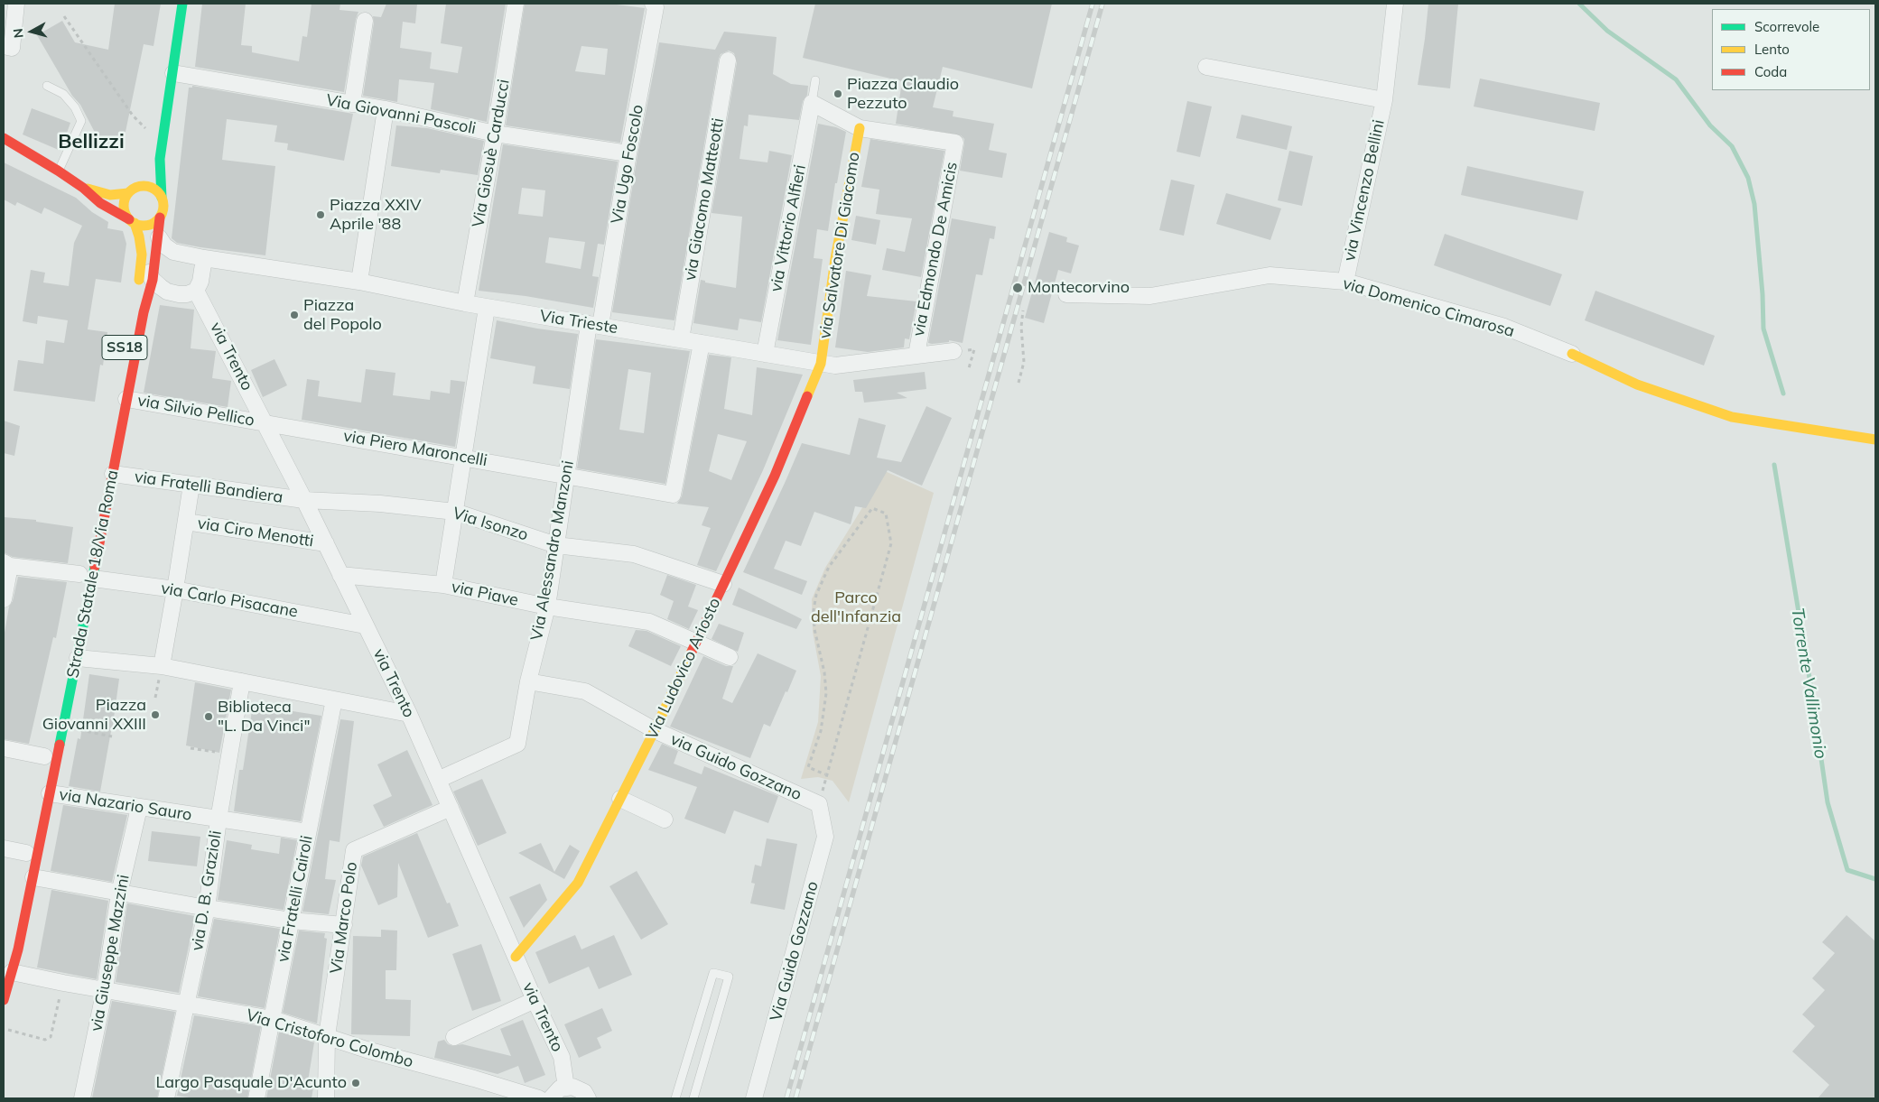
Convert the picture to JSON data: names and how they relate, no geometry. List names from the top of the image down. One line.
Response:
{"streets":{"main road":["via Salvatore Di Giacomo","Strada Statale 18/Via Roma","Via Ludovico Ariosto"],"street":["Via Giovanni Pascoli","Via Giosuè Carducci","Via Ugo Foscolo","via Vincenzo Bellini","via Giacomo Matteotti","via Vittorio Alfieri","via Edmondo De Amicis","via Domenico Cimarosa","Via Trieste","via Trento","via Silvio Pellico","via Piero Maroncelli","via Fratelli Bandiera","Via Isonzo","via Ciro Menotti","Via Alessandro Manzoni","via Piave","via Carlo Pisacane","via Guido Gozzano","via Nazario Sauro","via D. B. Grazioli","via Fratelli Cairoli","Via Marco Polo","Via Guido Gozzano","via Giuseppe Mazzini","Via Cristoforo Colombo"]},"crossings":[["Via Giovanni Pascoli","Via Giosuè Carducci"],["Via Giovanni Pascoli","Via Ugo Foscolo"],["Via Giosuè Carducci","Via Trieste"],["Via Ugo Foscolo","Via Trieste"],["Via Ugo Foscolo","Via Alessandro Manzoni"],["via Vincenzo Bellini","via Domenico Cimarosa"],["via Giacomo Matteotti","Via Trieste"],["via Vittorio Alfieri","Via Trieste"],["via Salvatore Di Giacomo","via Edmondo De Amicis"],["via Salvatore Di Giacomo","Via Trieste"],["via Salvatore Di Giacomo","Via Ludovico Ariosto"],["via Edmondo De Amicis","Via Trieste"],["Via Trieste","via Piero Maroncelli"],["Via Trieste","Via Alessandro Manzoni"],["Via Trieste","Strada Statale 18/Via Roma"],["Via Trieste","Via Ludovico Ariosto"],["via Trento","via Silvio Pellico"],["via Trento","via Piero Maroncelli"],["via Trento","via Fratelli Bandiera"],["via Trento","Via Isonzo"],["via Trento","via Ciro Menotti"],["via Trento","Via Alessandro Manzoni"],["via Trento","via Piave"],["via Trento","via Carlo Pisacane"],["via Trento","Via Ludovico Ariosto"],["via Trento","Via Marco Polo"],["via Silvio Pellico","via Piero Maroncelli"],["via Silvio Pellico","Strada Statale 18/Via Roma"],["via Piero Maroncelli","Via Alessandro Manzoni"],["via Fratelli Bandiera","Via Isonzo"],["via Fratelli Bandiera","Strada Statale 18/Via Roma"],["Via Isonzo","Via Alessandro Manzoni"],["Via Isonzo","Via Ludovico Ariosto"],["Via Alessandro Manzoni","via Piave"],["Via Alessandro Manzoni","via Guido Gozzano"],["Strada Statale 18/Via Roma","via Carlo Pisacane"],["Strada Statale 18/Via Roma","via Nazario Sauro"],["Strada Statale 18/Via Roma","Via Cristoforo Colombo"],["via Piave","Via Ludovico Ariosto"],["Via Ludovico Ariosto","via Guido Gozzano"],["via Guido Gozzano","Via Guido Gozzano"],["via Nazario Sauro","via D. B. Grazioli"],["via Nazario Sauro","via Fratelli Cairoli"],["via Nazario Sauro","via Giuseppe Mazzini"],["via D. B. Grazioli","Via Cristoforo Colombo"],["via Fratelli Cairoli","Via Cristoforo Colombo"],["Via Marco Polo","Via Cristoforo Colombo"],["via Giuseppe Mazzini","Via Cristoforo Colombo"]],"districts":["Bellizzi"],"water":["Torrente Vallimonio"],"parks":["Parco dell'Infanzia"],"places":["Piazza Claudio Pezzuto","Piazza XXIV Aprile '88","Montecorvino","Piazza del Popolo","Piazza Giovanni XXIII","Biblioteca \"L. Da Vinci\"","Largo Pasquale D'Acunto"],"legend":["Scorrevole","Lento","Coda"],"north":"left"}
